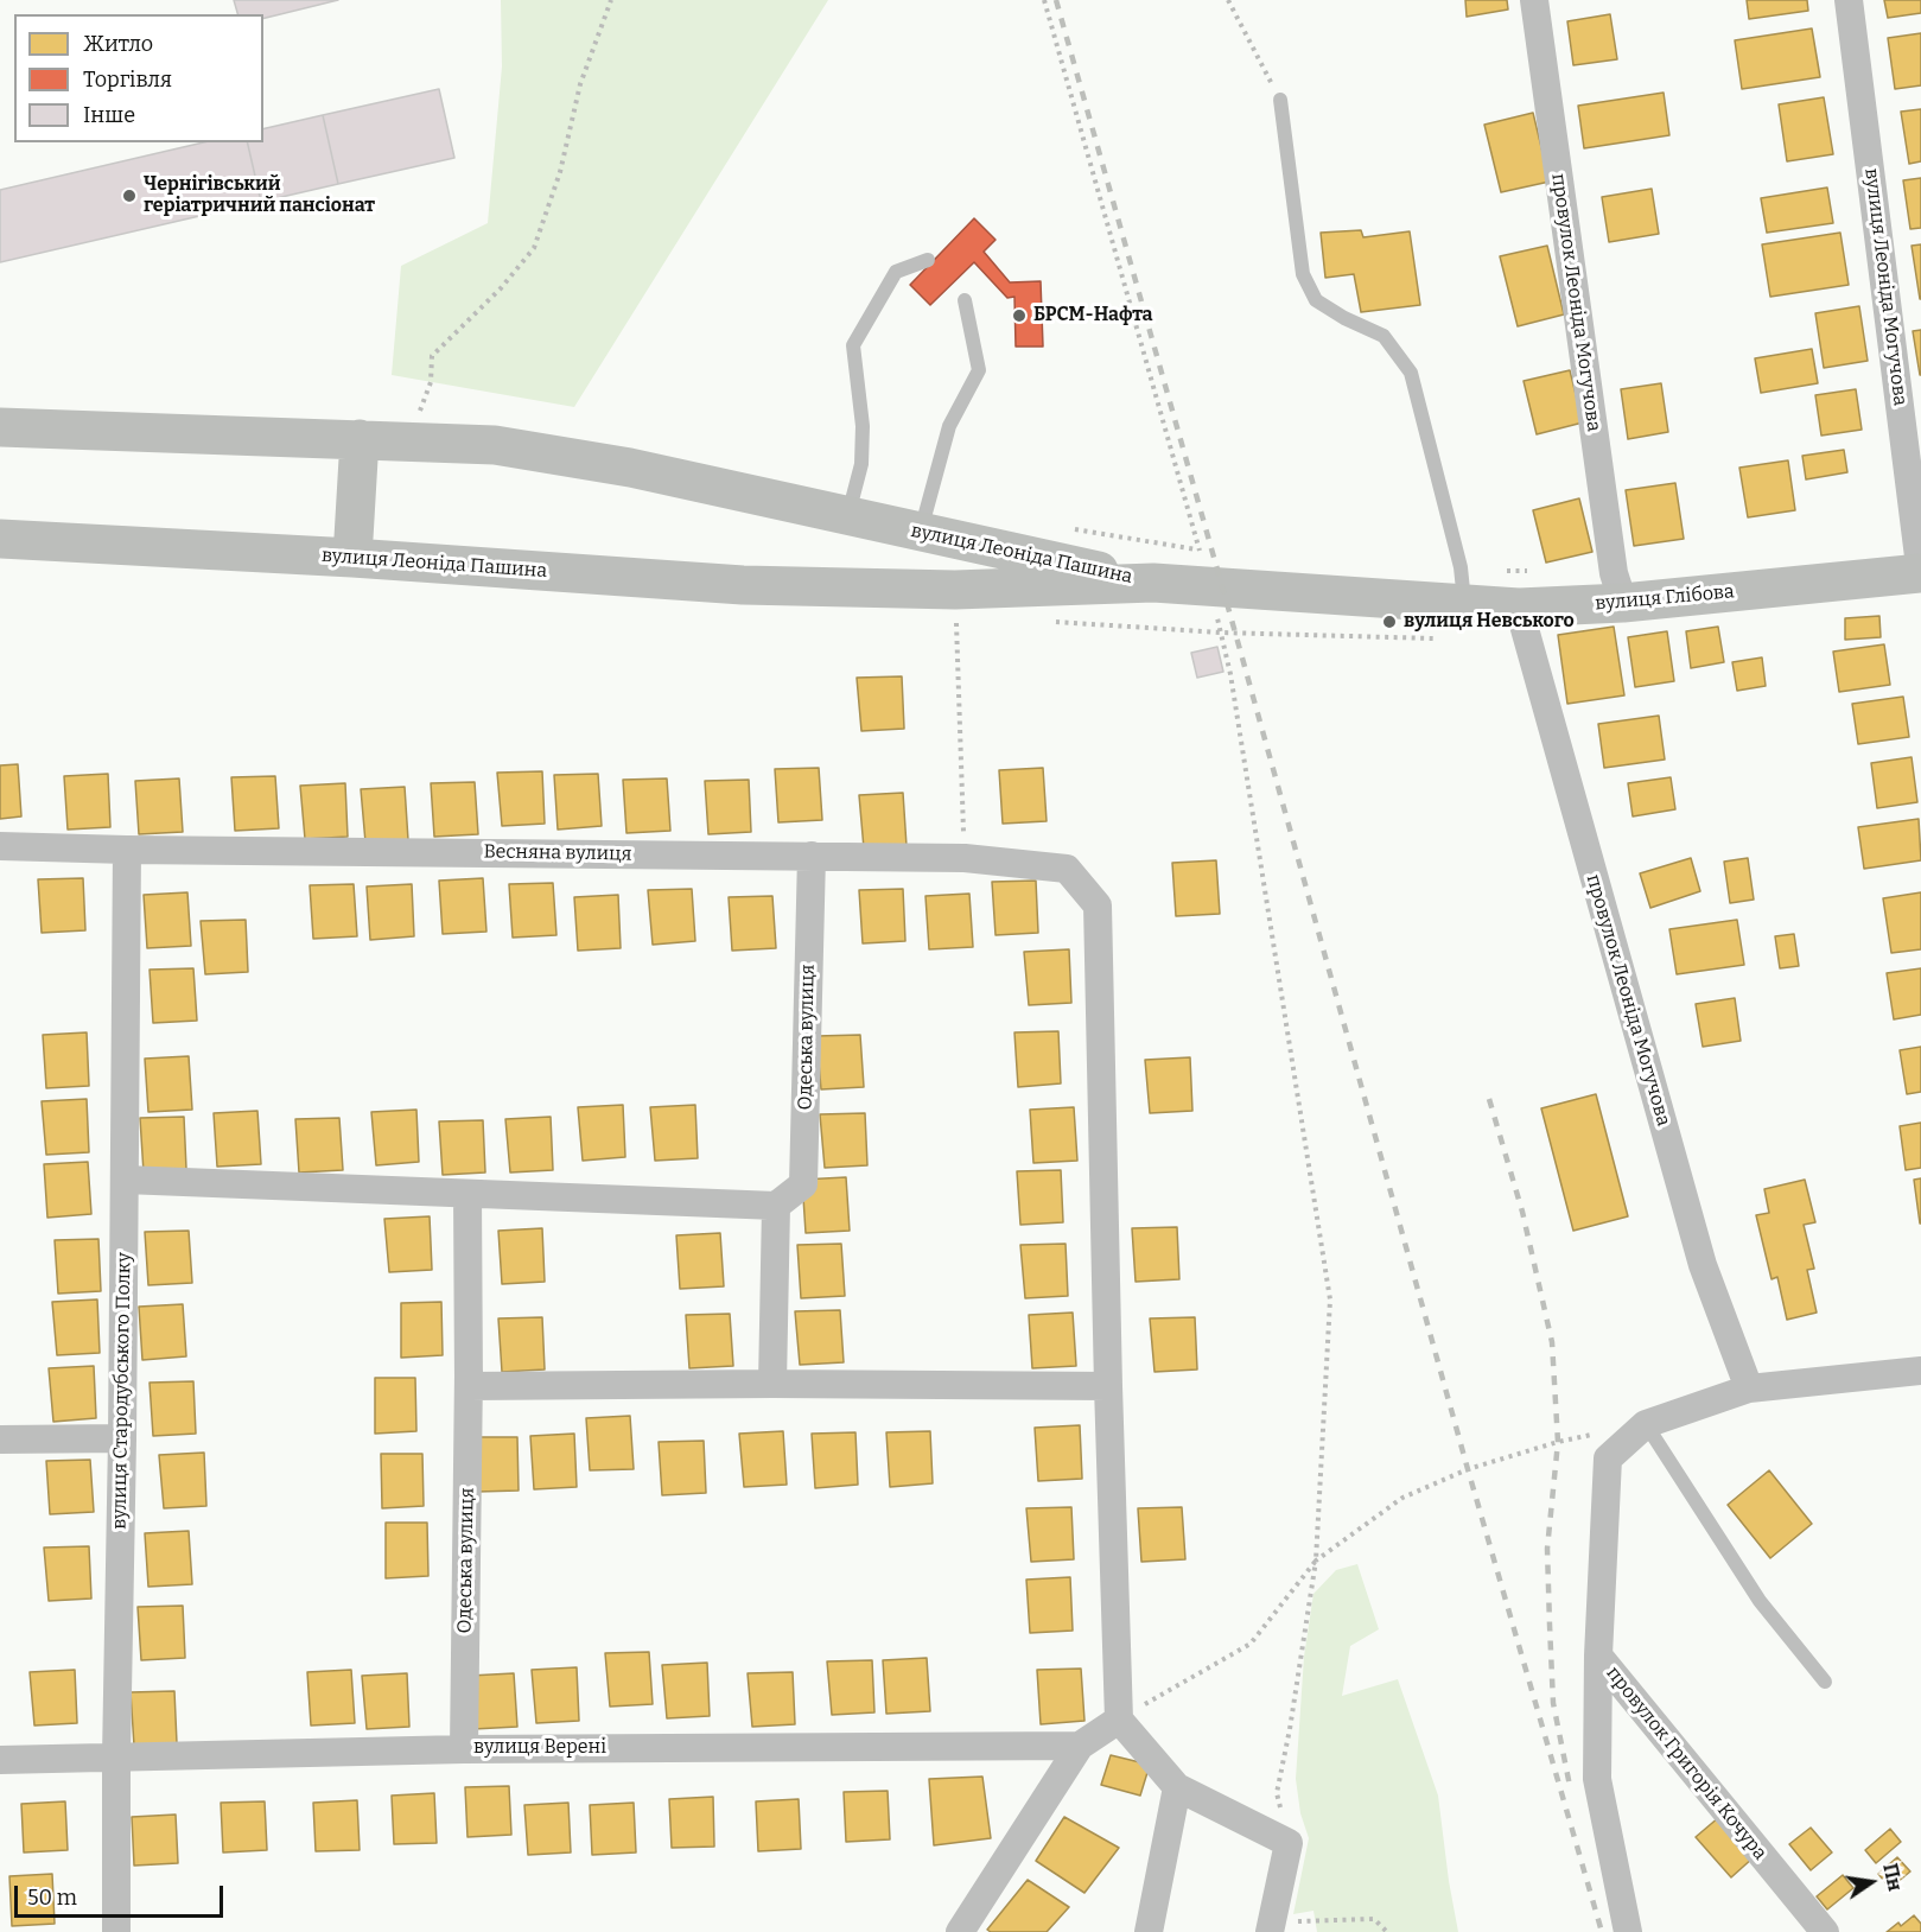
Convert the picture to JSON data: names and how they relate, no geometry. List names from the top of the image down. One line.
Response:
{"streets":{"main road":["вулиця Леоніда Пашина","вулиця Глібова"],"street":["вулиця Леоніда Могучова","провулок Леоніда Могучова","Весняна вулиця","Одеська вулиця","вулиця Стародубського Полку","вулиця Верені","провулок Григорія Кочура"]},"crossings":[["вулиця Леоніда Могучова","вулиця Глібова"],["провулок Леоніда Могучова","вулиця Глібова"],["вулиця Леоніда Пашина","вулиця Глібова"],["Весняна вулиця","Одеська вулиця"],["Весняна вулиця","вулиця Стародубського Полку"],["Одеська вулиця","вулиця Верені"],["вулиця Стародубського Полку","вулиця Верені"]],"places":["Чернігівський геріатричний пансіонат","БРСМ-Нафта","вулиця Невського"],"legend":["Житло","Торгівля","Інше"],"scale_bar":"50 m","north":"right"}
